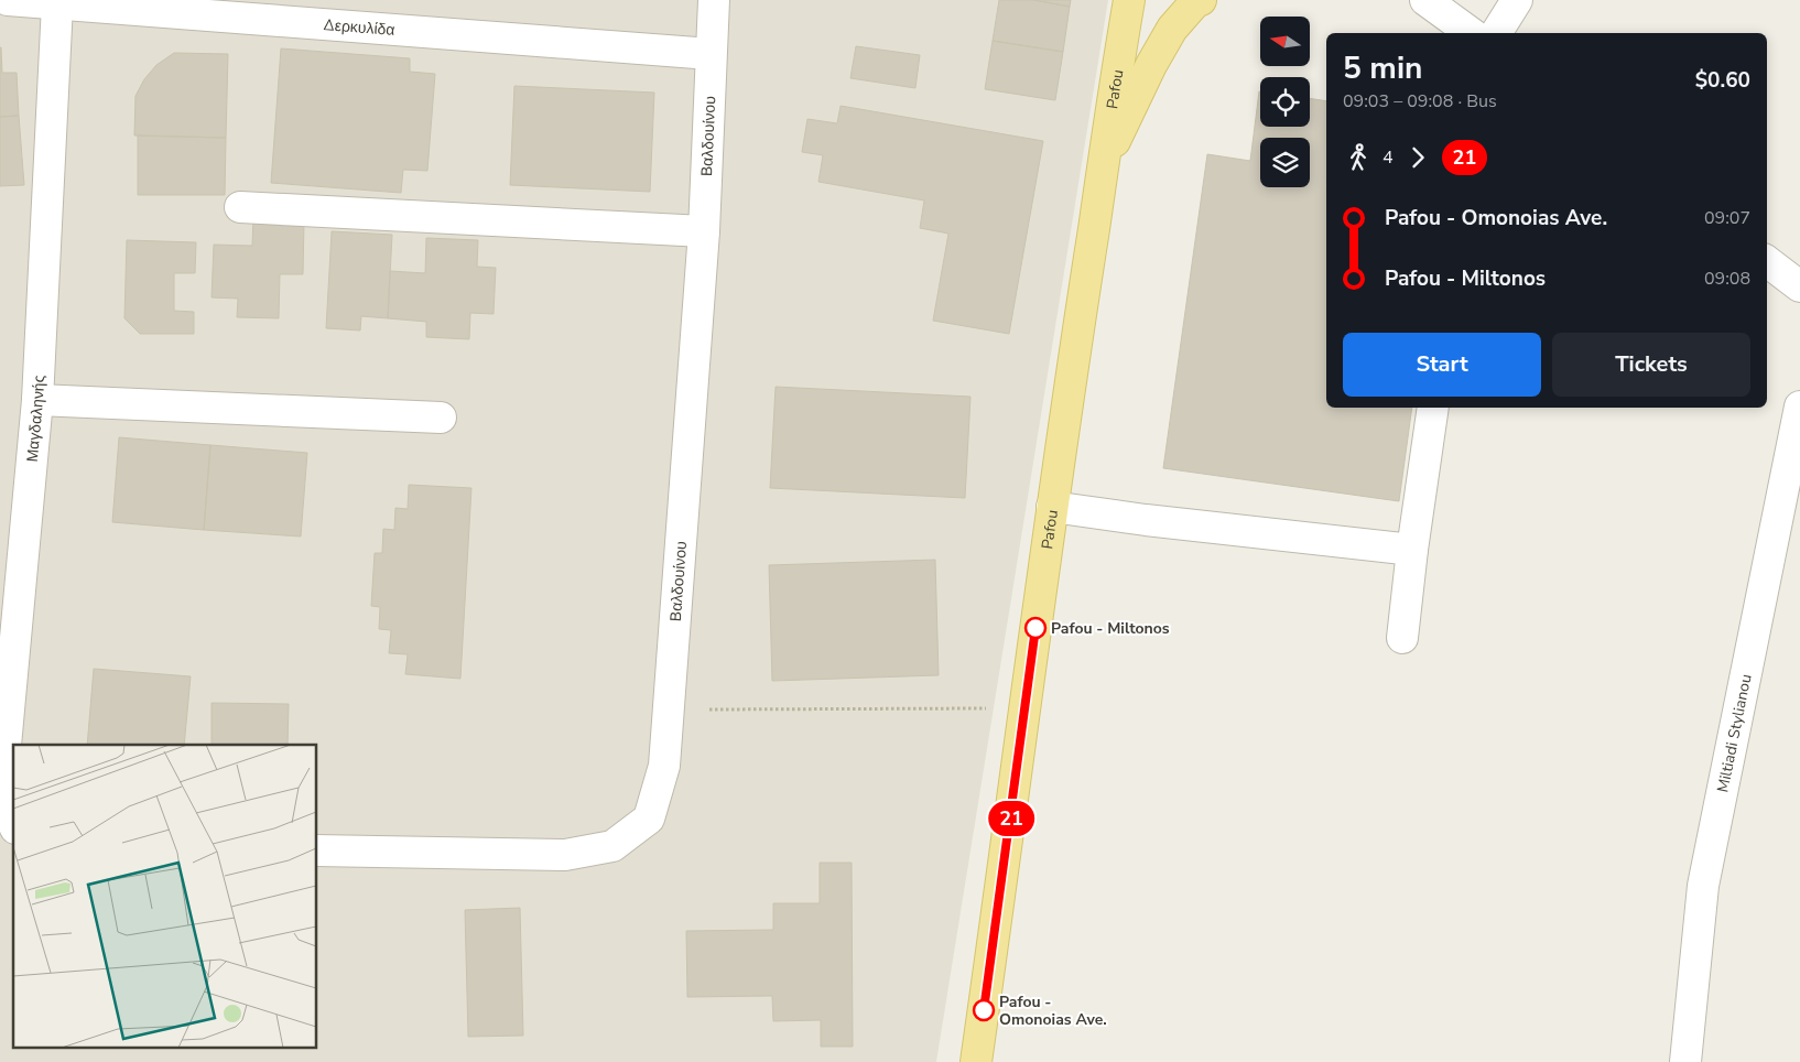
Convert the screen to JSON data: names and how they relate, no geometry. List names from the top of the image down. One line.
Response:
{"streets":{"main road":["Pafou"],"street":["Δερκυλίδα","Βαλδουίνου","Μαγδαληνής","Miltiadi Stylianou"]},"crossings":[["Δερκυλίδα","Βαλδουίνου"],["Δερκυλίδα","Μαγδαληνής"]],"places":["Pafou - Miltonos","Pafou - Omonoias Ave."],"lines":["bus line 21"],"north":"left","page":{"on_map":"21","heading":["5 min","09:03 – 09:08 · Bus","$0.60"],"legs":["4","21"],"list":[{"name":"Pafou - Omonoias Ave.","value":"09:07"},{"name":"Pafou - Miltonos","value":"09:08"}],"buttons":["Start","Tickets"]}}
